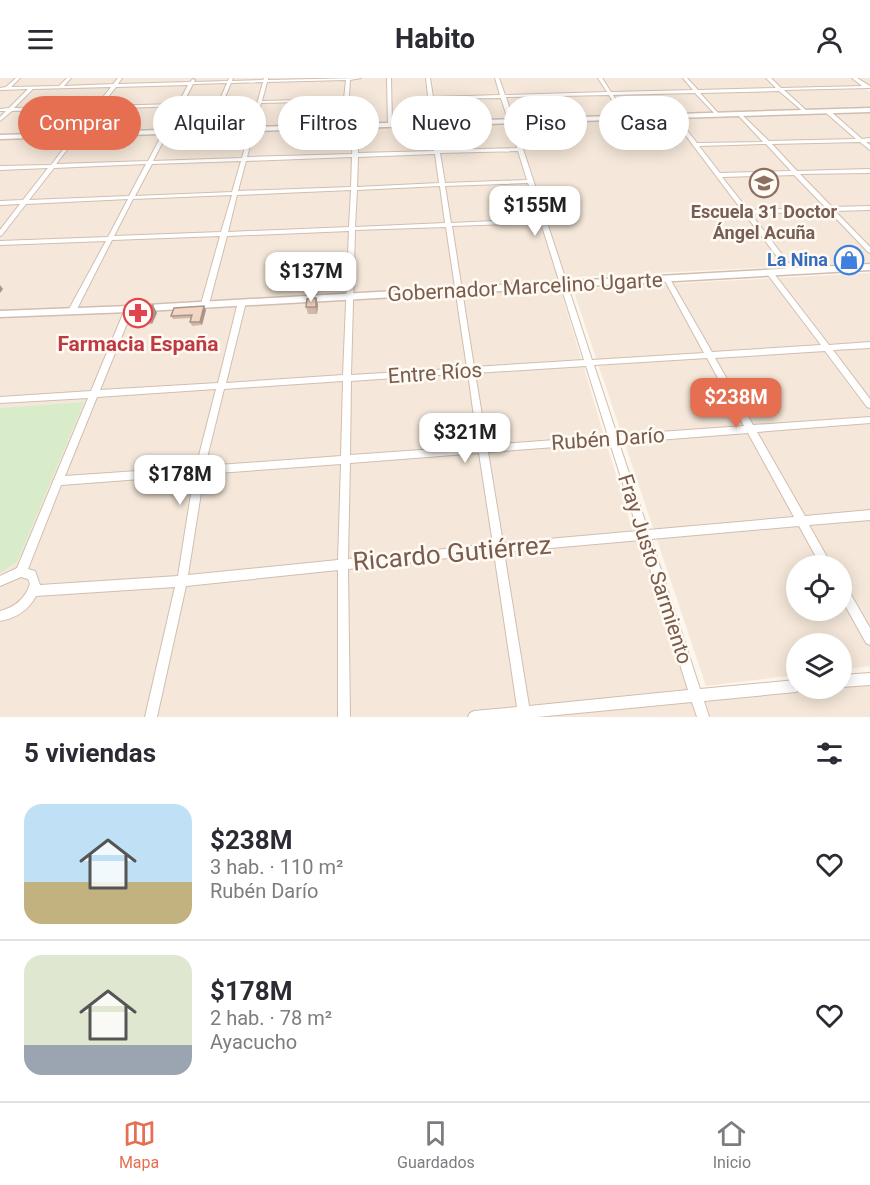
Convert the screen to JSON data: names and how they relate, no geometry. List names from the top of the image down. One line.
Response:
{"streets":{"street":["Gobernador Marcelino Ugarte","Entre Ríos","Rubén Darío","Ricardo Gutiérrez","Fray Justo Sarmiento"]},"crossings":[["Gobernador Marcelino Ugarte","Fray Justo Sarmiento"],["Entre Ríos","Fray Justo Sarmiento"],["Rubén Darío","Fray Justo Sarmiento"],["Ricardo Gutiérrez","Fray Justo Sarmiento"]],"places":{"school or university":["Escuela 31 Doctor Ángel Acuña"],"shop":["La Nina"],"pharmacy":["Farmacia España"]},"page":{"header":"Habito","chip":["Comprar","Alquilar","Filtros","Nuevo","Piso","Casa"],"price":["$155M","$137M","$238M","$321M","$178M"],"heading":"5 viviendas","list":[{"name":"$238M","note":"3 hab. · 110 m² · Rubén Darío"},{"name":"$178M","note":"2 hab. · 78 m² · Ayacucho"}],"tabs":["Mapa","Guardados","Inicio"]}}
